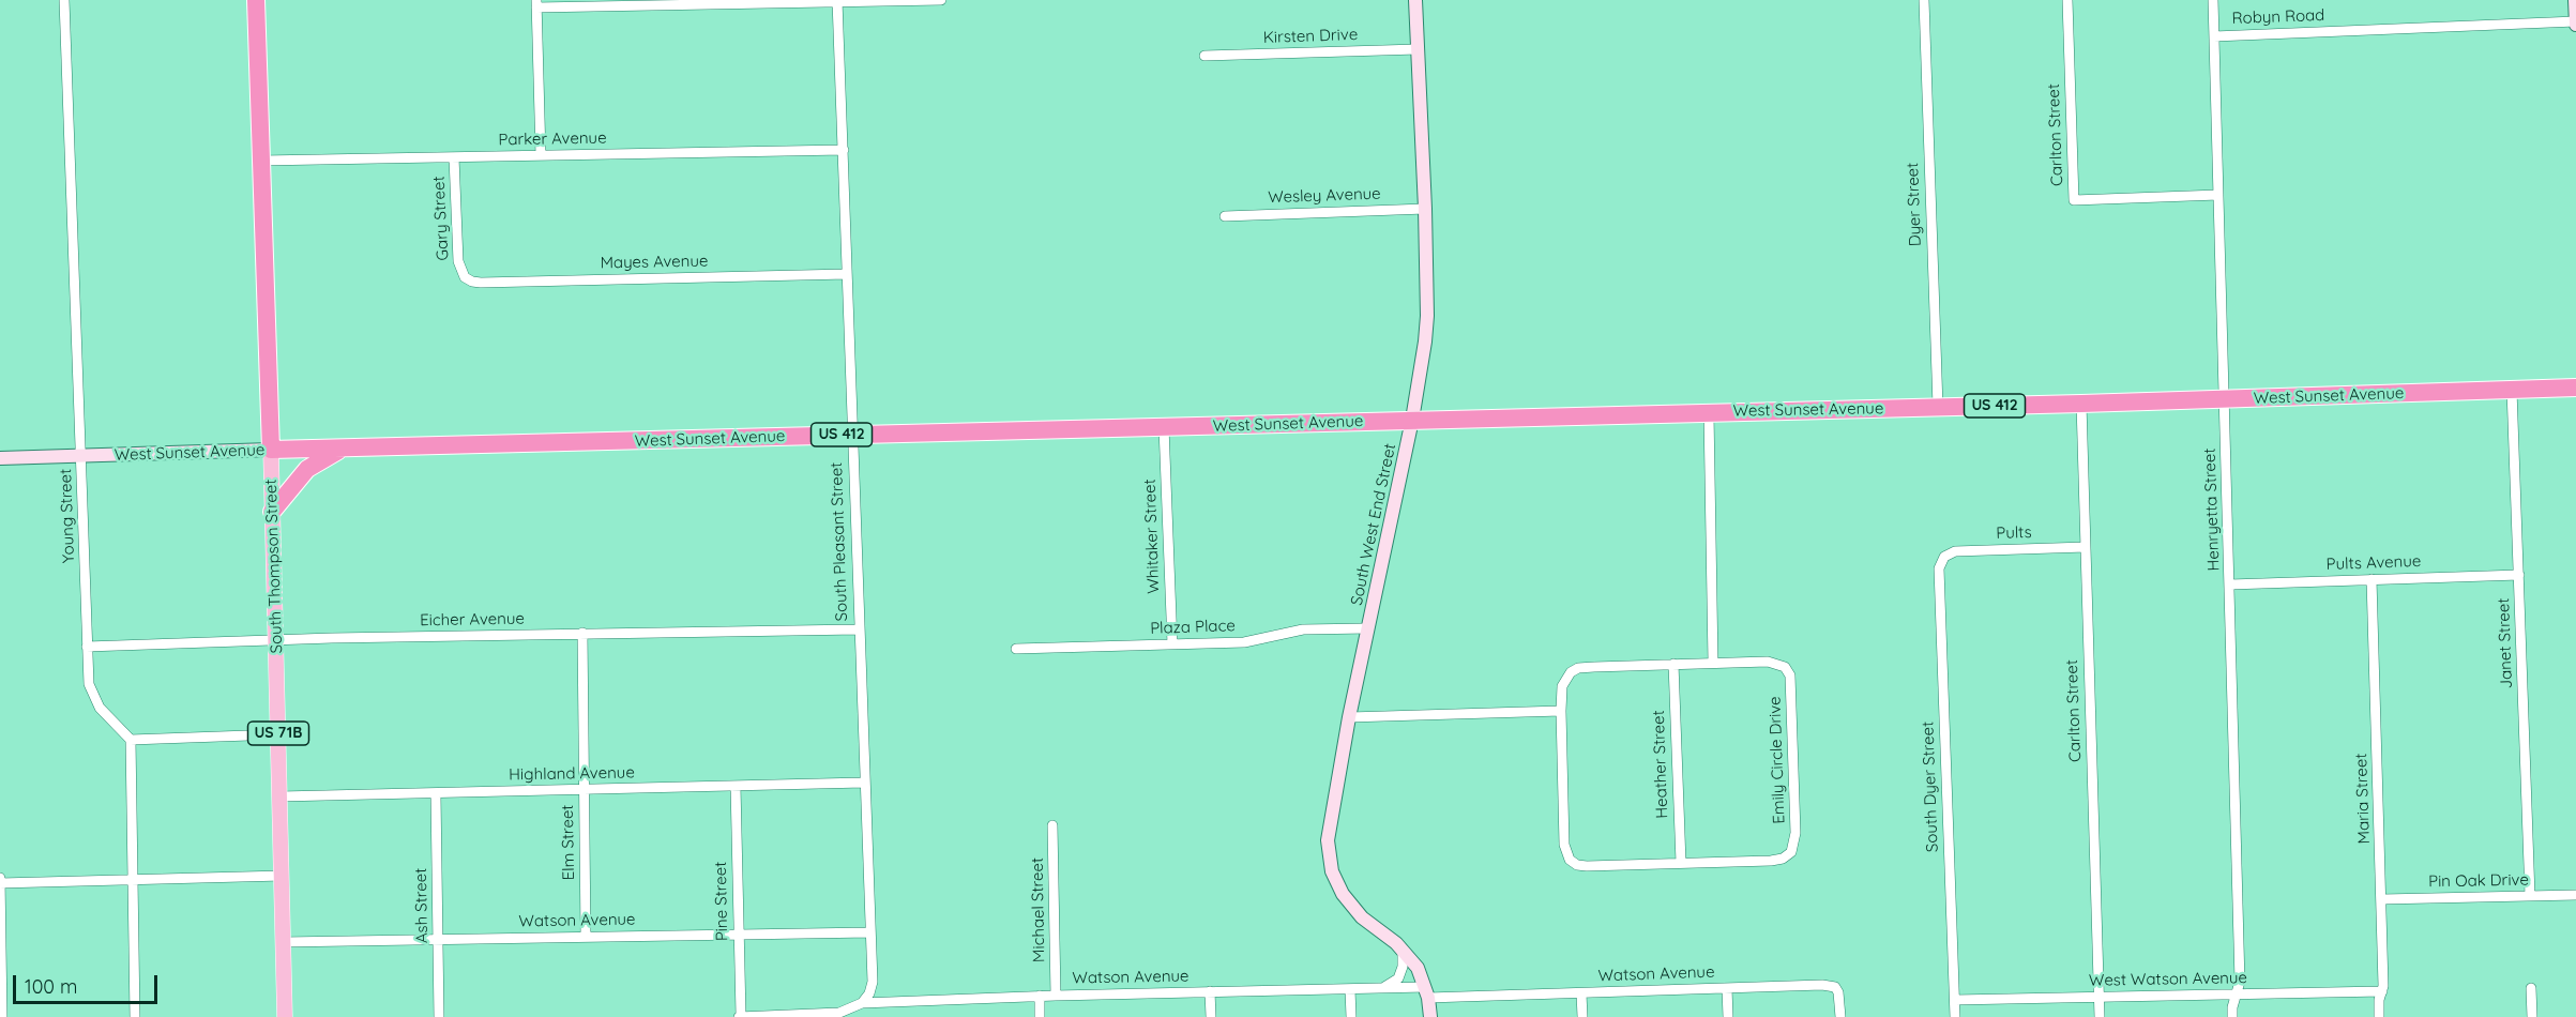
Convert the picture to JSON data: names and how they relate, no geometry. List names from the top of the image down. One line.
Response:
{"streets":{"highway":["West Sunset Avenue","US 412","South Thompson Street","US 71B"],"street":["Robyn Road","Kirsten Drive","Carlton Street","Parker Avenue","Wesley Avenue","Dyer Street","Gary Street","Mayes Avenue","Henryetta Street","Young Street","South West End Street","Pults","Whitaker Street","South Pleasant Street","Pults Avenue","Eicher Avenue","Plaza Place","Janet Street","Emily Circle Drive","Heather Street","Highland Avenue","South Dyer Street","Maria Street","Elm Street","Pin Oak Drive","Pine Street","Ash Street","Michael Street","Watson Avenue","West Watson Avenue"]},"crossings":[["Robyn Road","Henryetta Street"],["Kirsten Drive","South West End Street"],["Carlton Street","West Sunset Avenue"],["Carlton Street","Henryetta Street"],["Carlton Street","Pults"],["Carlton Street","West Watson Avenue"],["Parker Avenue","Gary Street"],["Parker Avenue","South Pleasant Street"],["Parker Avenue","South Thompson Street"],["Wesley Avenue","South West End Street"],["Dyer Street","West Sunset Avenue"],["Gary Street","Mayes Avenue"],["Mayes Avenue","South Pleasant Street"],["West Sunset Avenue","Henryetta Street"],["West Sunset Avenue","Young Street"],["West Sunset Avenue","South West End Street"],["West Sunset Avenue","Whitaker Street"],["West Sunset Avenue","South Pleasant Street"],["West Sunset Avenue","South Thompson Street"],["West Sunset Avenue","Janet Street"],["Henryetta Street","Pults Avenue"],["Henryetta Street","West Watson Avenue"],["Young Street","Eicher Avenue"],["South West End Street","Plaza Place"],["South West End Street","Watson Avenue"],["Pults","South Dyer Street"],["Whitaker Street","Plaza Place"],["South Pleasant Street","Eicher Avenue"],["South Pleasant Street","Highland Avenue"],["South Pleasant Street","Watson Avenue"],["Pults Avenue","Janet Street"],["Pults Avenue","Maria Street"],["South Thompson Street","Eicher Avenue"],["South Thompson Street","Highland Avenue"],["South Thompson Street","Watson Avenue"],["Eicher Avenue","Elm Street"],["Janet Street","Pin Oak Drive"],["Emily Circle Drive","Heather Street"],["Highland Avenue","Elm Street"],["Highland Avenue","Pine Street"],["Highland Avenue","Ash Street"],["South Dyer Street","West Watson Avenue"],["Maria Street","Pin Oak Drive"],["Maria Street","West Watson Avenue"],["Elm Street","Watson Avenue"],["Pine Street","Watson Avenue"],["Ash Street","Watson Avenue"],["Michael Street","Watson Avenue"]],"scale_bar":"100 m"}
